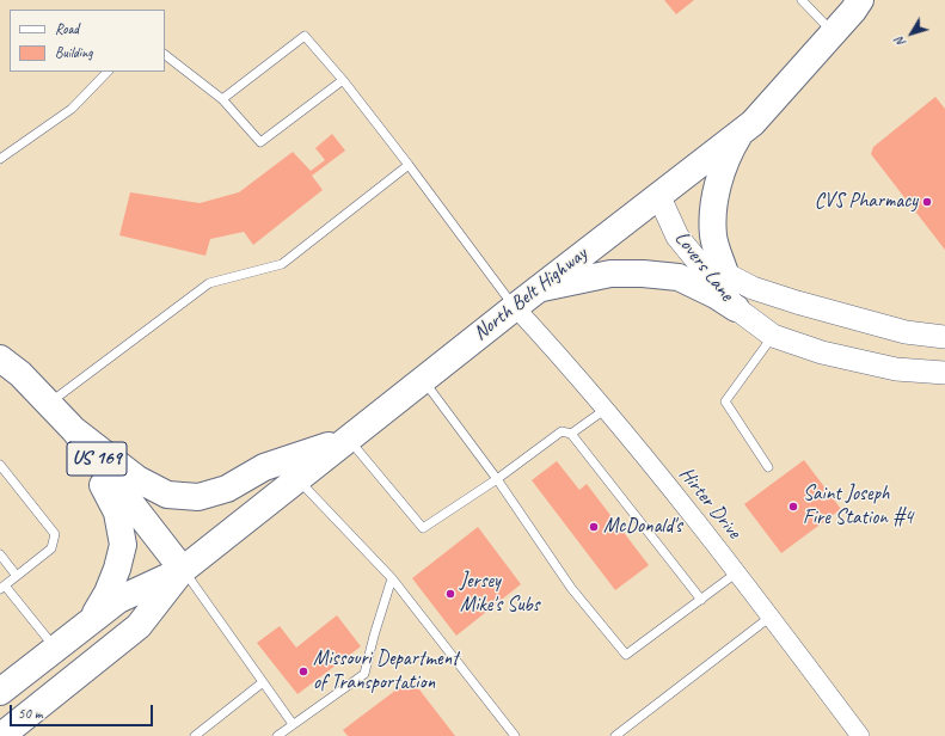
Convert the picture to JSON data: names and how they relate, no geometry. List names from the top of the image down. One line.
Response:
{"streets":{"main road":["North Belt Highway","US 169"],"street":["Lovers Lane","Hirter Drive"]},"crossings":[["Lovers Lane","North Belt Highway"],["North Belt Highway","US 169"],["North Belt Highway","Hirter Drive"]],"places":["CVS Pharmacy","Saint Joseph Fire Station #4","McDonald's","Jersey Mike's Subs","Missouri Department of Transportation"],"legend":["Road","Building"],"scale_bar":"50 m","north":"bottom left"}
